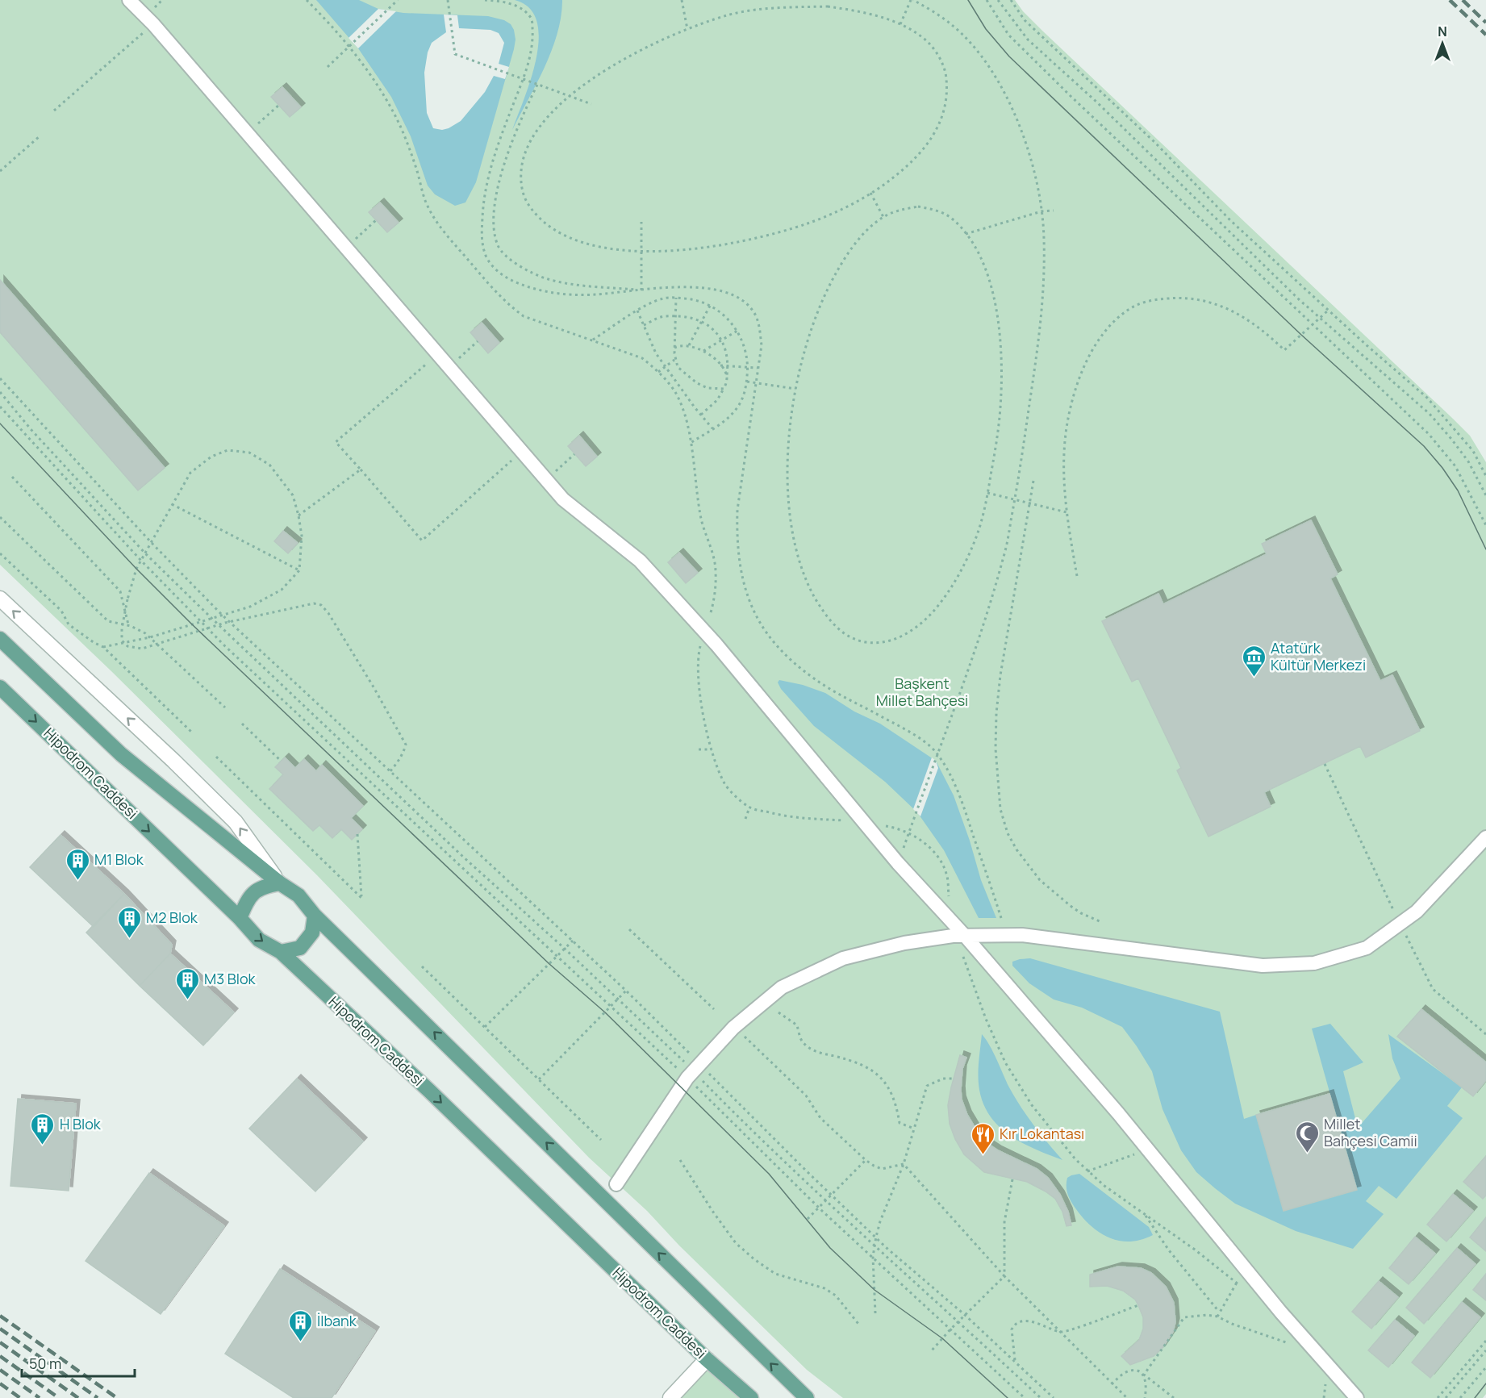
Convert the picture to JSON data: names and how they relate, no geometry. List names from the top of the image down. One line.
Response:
{"streets":{"main road":["Hipodrom Caddesi"]},"parks":["Başkent Millet Bahçesi"],"places":{"museum":["Atatürk Kültür Merkezi"],"building":["M1 Blok","M2 Blok","M3 Blok","H Blok","İlbank"],"mosque":["Millet Bahçesi Camii"],"restaurant":["Kır Lokantası"]},"scale_bar":"50 m","north":"top"}
